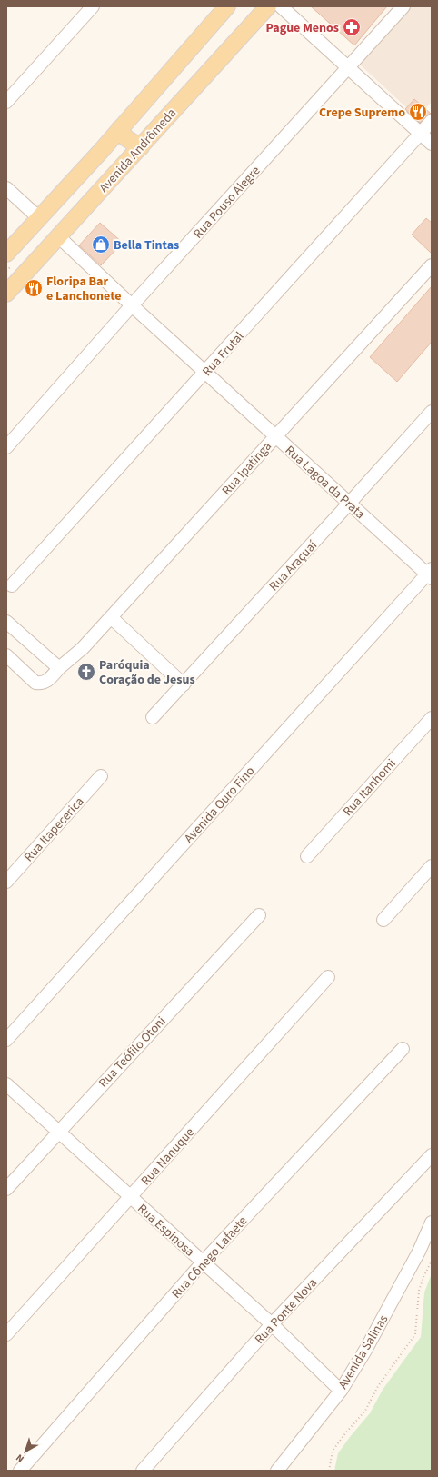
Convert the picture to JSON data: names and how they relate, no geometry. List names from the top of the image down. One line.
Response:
{"streets":{"main road":["Avenida Andrômeda"],"street":["Rua Pouso Alegre","Rua Frutal","Rua Ipatinga","Rua Lagoa da Prata","Rua Araçuaí","Rua Itanhomi","Avenida Ouro Fino","Rua Itapecerica","Rua Teófilo Otoni","Rua Nanuque","Rua Espinosa","Rua Cônego Lafaete","Rua Ponte Nova","Avenida Salinas"]},"crossings":[["Avenida Andrômeda","Rua Lagoa da Prata"],["Rua Pouso Alegre","Rua Lagoa da Prata"],["Rua Frutal","Rua Lagoa da Prata"],["Rua Ipatinga","Rua Lagoa da Prata"],["Rua Lagoa da Prata","Rua Araçuaí"],["Rua Lagoa da Prata","Avenida Ouro Fino"],["Rua Teófilo Otoni","Rua Espinosa"],["Rua Nanuque","Rua Espinosa"],["Rua Espinosa","Rua Cônego Lafaete"],["Rua Espinosa","Rua Ponte Nova"],["Rua Espinosa","Avenida Salinas"]],"places":{"pharmacy":["Pague Menos"],"restaurant":["Crepe Supremo","Floripa Bar e Lanchonete"],"shop":["Bella Tintas"],"church":["Paróquia Coração de Jesus"]},"north":"bottom left"}
